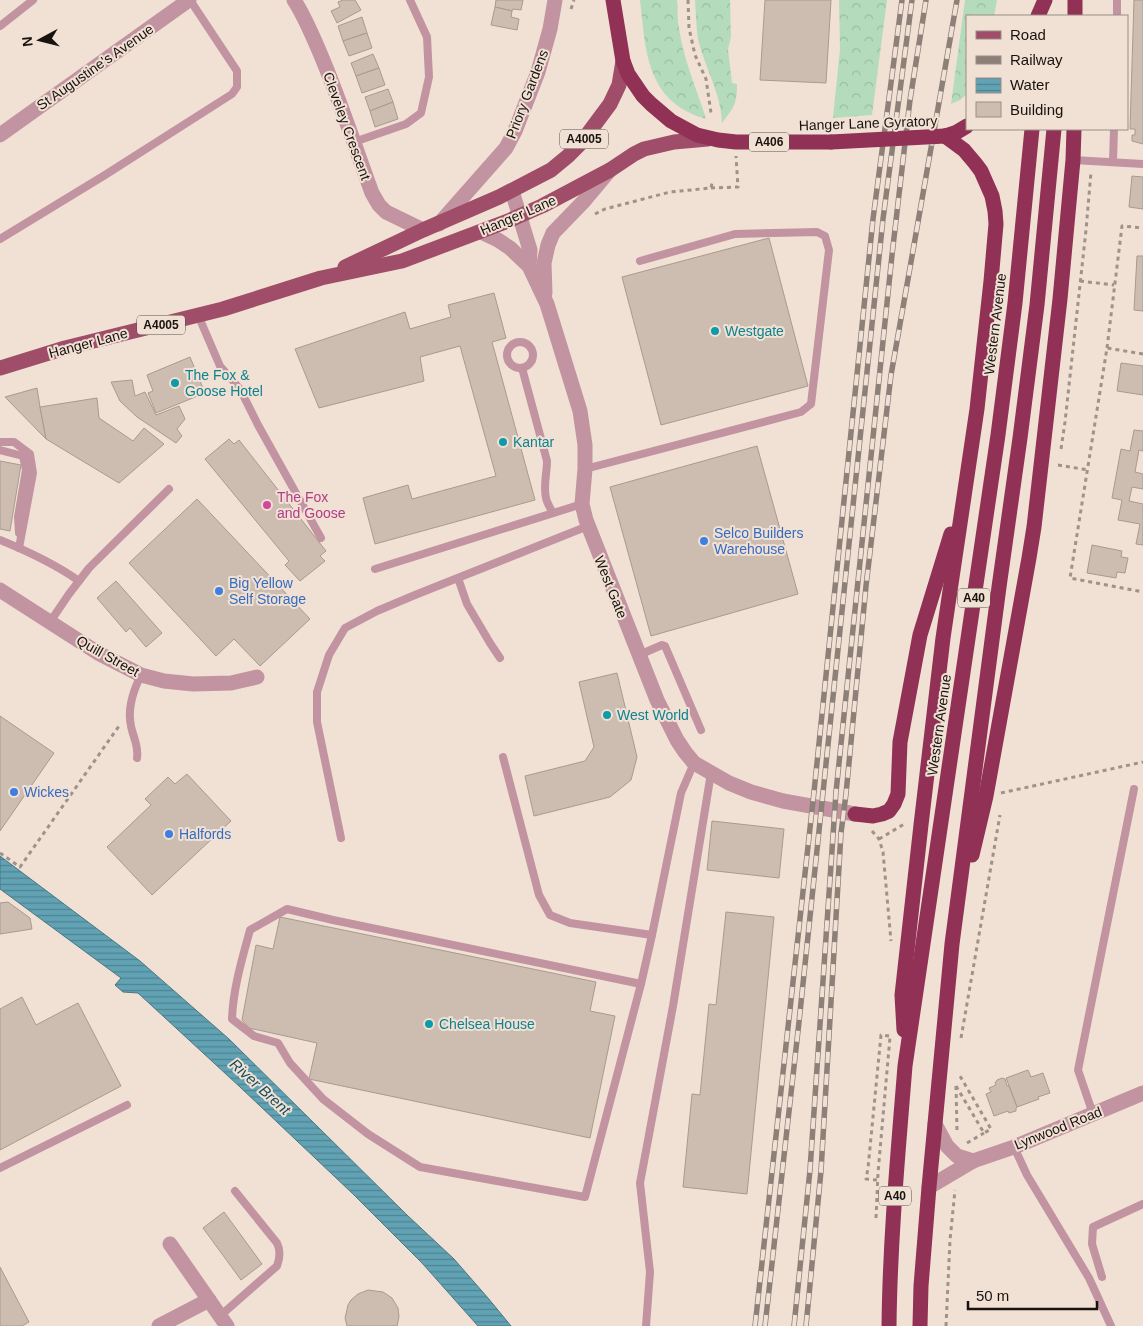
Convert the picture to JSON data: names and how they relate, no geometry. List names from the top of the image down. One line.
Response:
{"streets":{"highway":["Hanger Lane Gyratory","A406","Western Avenue","A40"],"main road":["A4005","Hanger Lane"],"street":["St Augustine's Avenue","Priory Gardens","Cleveley Crescent","West Gate","Quill Street","Lynwood Road"]},"crossings":[["Priory Gardens","Hanger Lane"],["Hanger Lane Gyratory","Hanger Lane"],["Hanger Lane Gyratory","A40"],["Cleveley Crescent","Hanger Lane"],["Hanger Lane","West Gate"],["Western Avenue","A40"],["A40","Lynwood Road"]],"water":["River Brent"],"places":["Westgate","The Fox & Goose Hotel","Kantar","The Fox and Goose","Selco Builders Warehouse","Big Yellow Self Storage","West World","Wickes","Halfords","Chelsea House"],"legend":["Road","Railway","Water","Building"],"scale_bar":"50 m","north":"left"}
